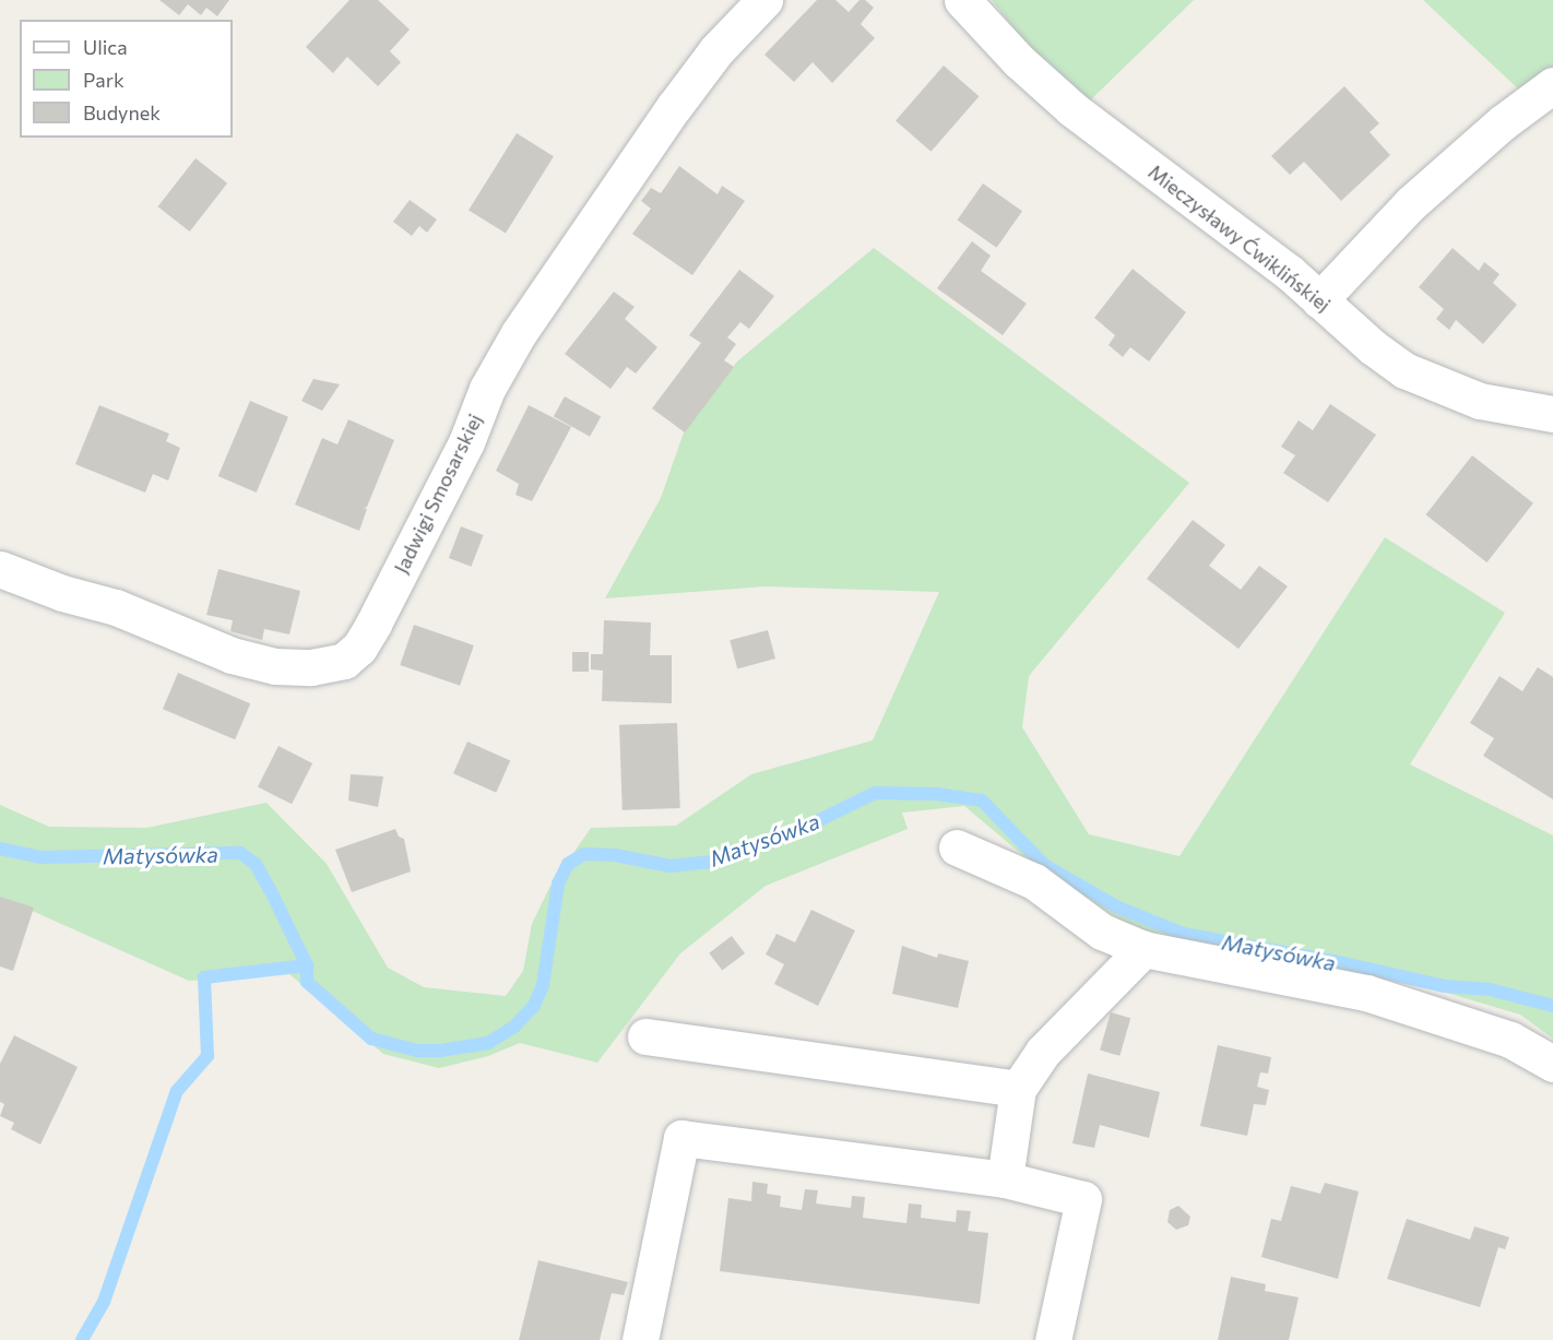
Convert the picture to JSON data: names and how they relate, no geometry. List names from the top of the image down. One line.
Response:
{"streets":{"street":["Mieczysławy Ćwiklińskiej","Jadwigi Smosarskiej"]},"water":["Matysówka"],"legend":["Ulica","Park","Budynek"]}
